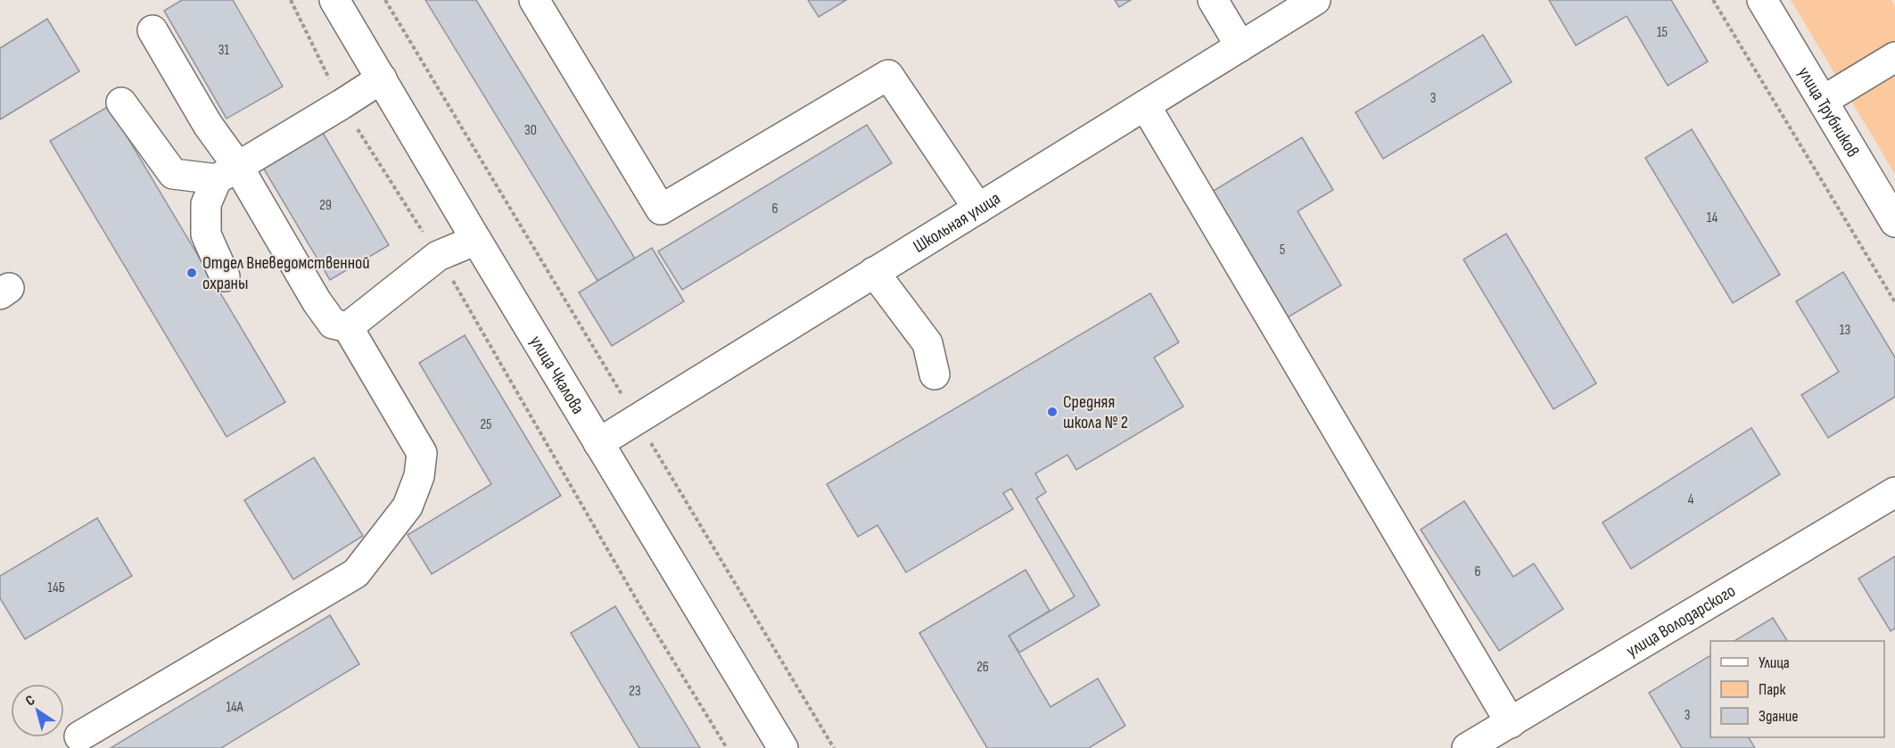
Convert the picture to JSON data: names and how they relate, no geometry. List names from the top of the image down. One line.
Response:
{"streets":{"street":["улица Трубников","Школьная улица","улица Чкалова","улица Володарского"]},"crossings":[["Школьная улица","улица Чкалова"]],"places":["Отдел Вневедомственной охраны","Средняя школа № 2"],"house_numbers":["15","31","3","30","29","6","14","5","13","25","4","6","14Б","26","23","14А","3"],"legend":["Улица","Парк","Здание"],"north":"top left"}
